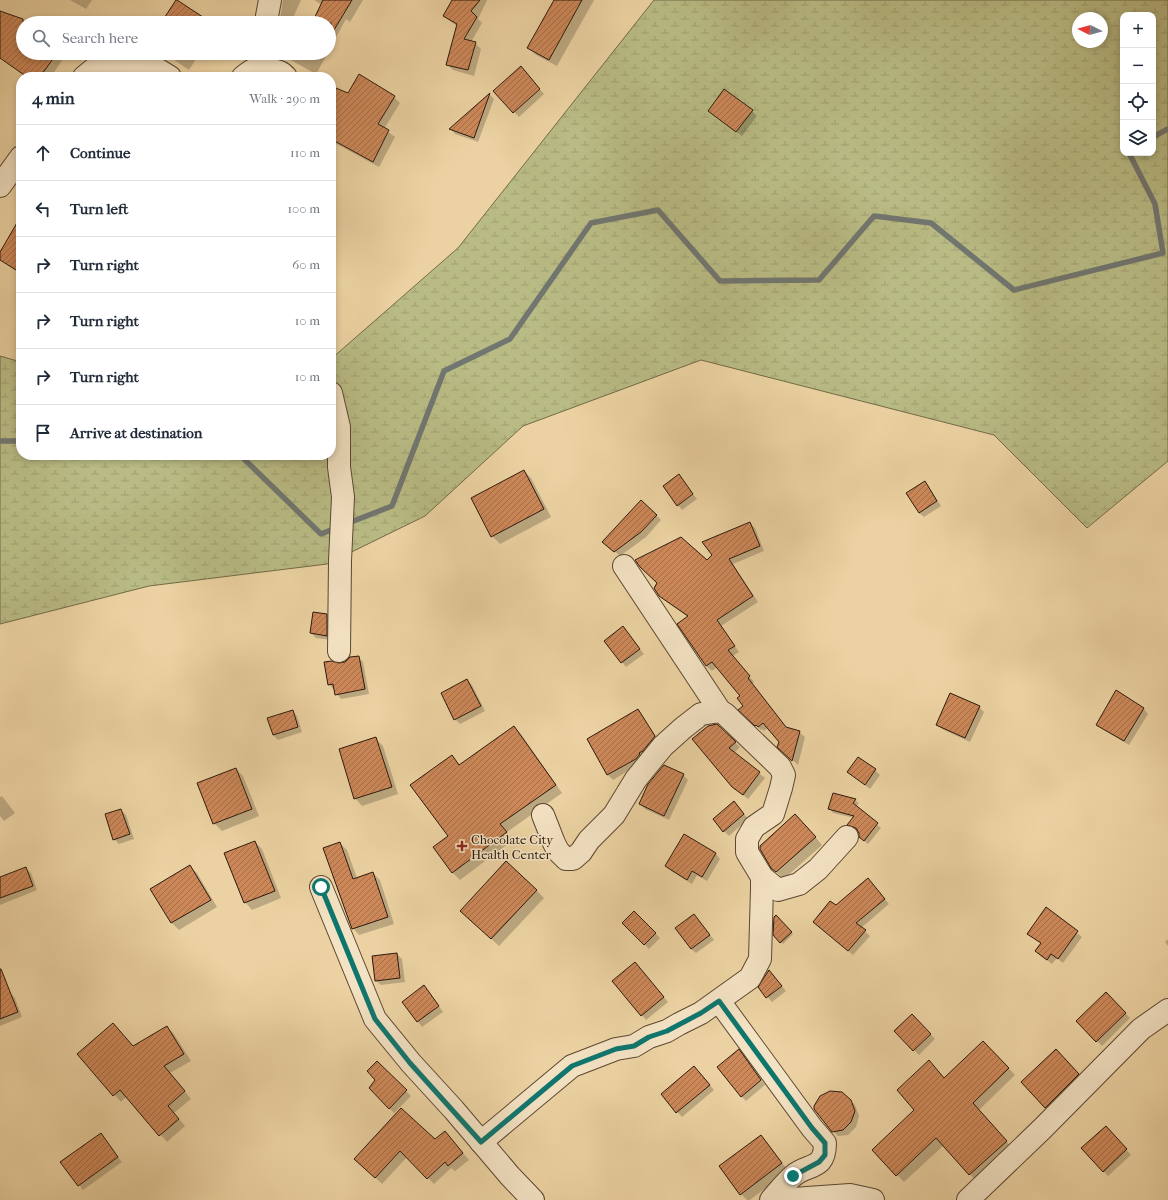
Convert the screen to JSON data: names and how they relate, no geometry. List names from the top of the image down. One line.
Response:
{"places":{"health":["Chocolate City Health Center"]},"north":"left","page":{"map_buttons":["+","−"],"search":"Search here","heading":["4 min","Walk · 290 m"],"list":[["Continue","110 m"],["Turn left","100 m"],["Turn right","60 m"],["Turn right","10 m"],["Turn right","10 m"],"Arrive at destination"]}}
